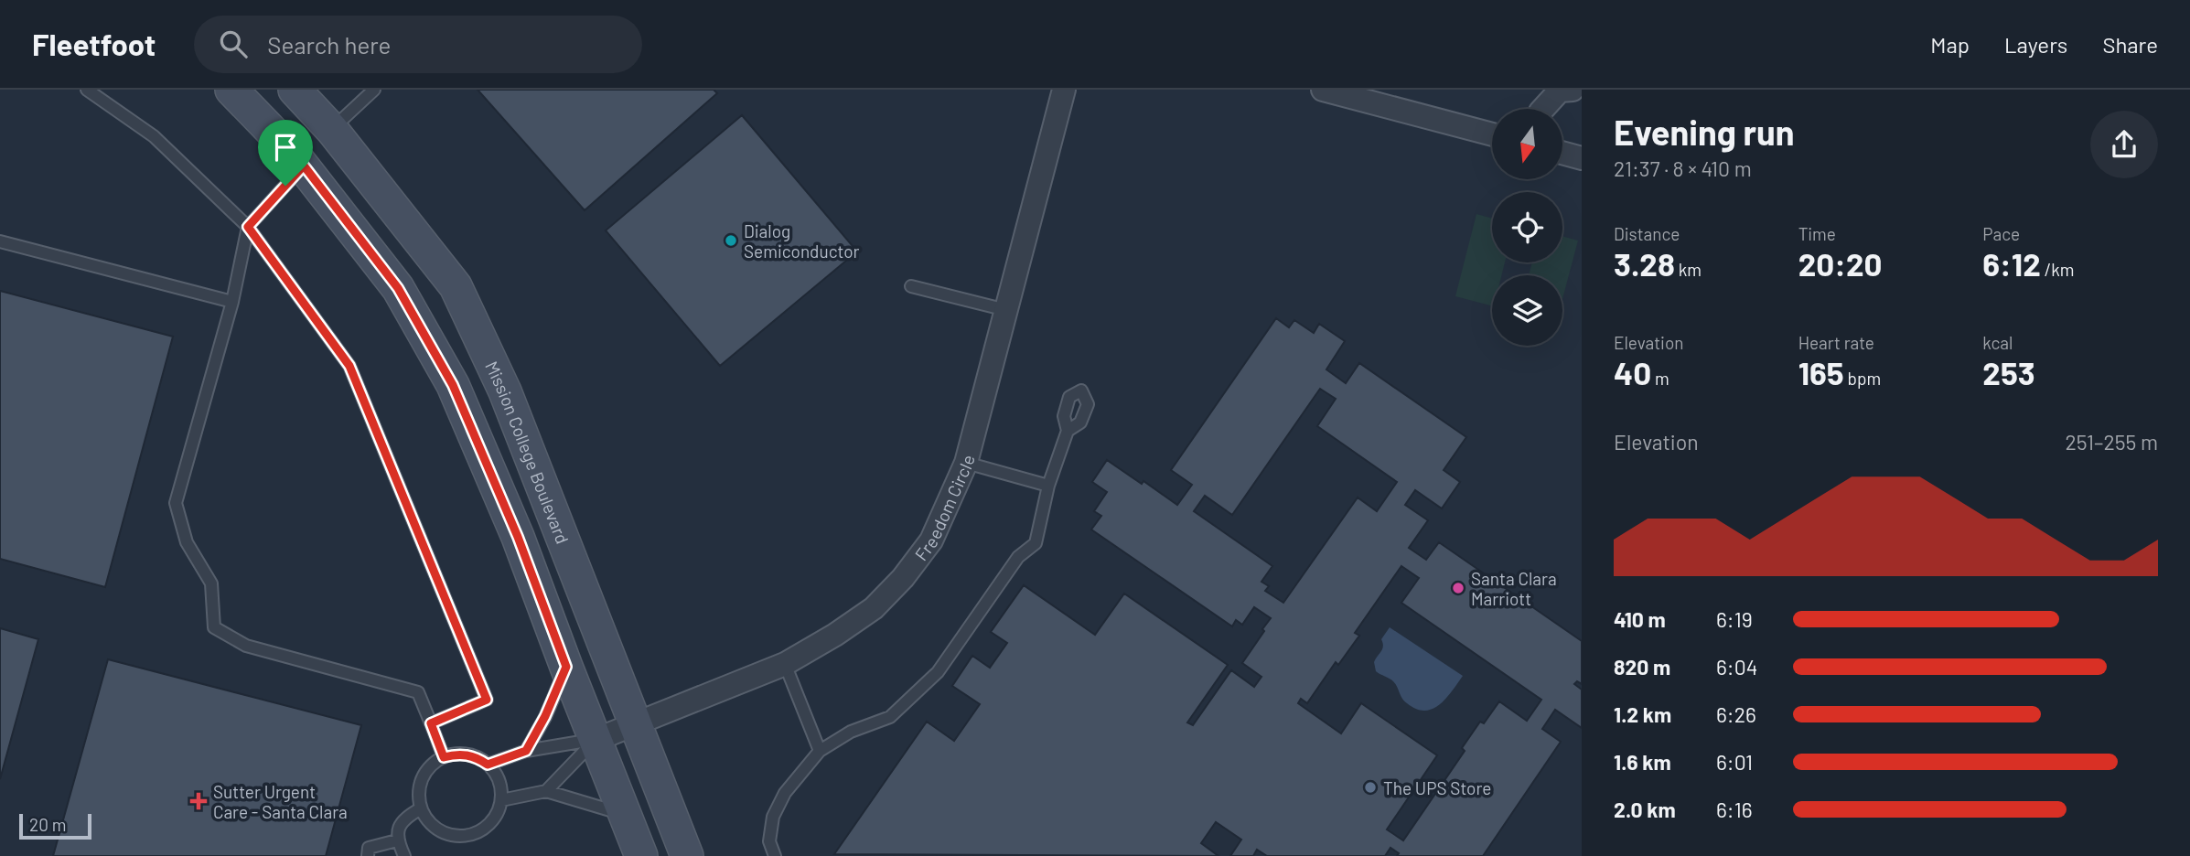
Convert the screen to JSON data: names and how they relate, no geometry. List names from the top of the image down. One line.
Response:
{"streets":{"main road":["Mission College Boulevard"],"street":["Freedom Circle"]},"crossings":[["Mission College Boulevard","Freedom Circle"]],"places":{"other":["Dialog Semiconductor","Santa Clara Marriott","The UPS Store"],"health":["Sutter Urgent Care - Santa Clara"]},"scale_bar":"20 m","north":"bottom","page":{"header":"Fleetfoot","search":"Search here","nav":["Map","Layers","Share"],"heading":["Evening run","21:37 · 8 × 410 m"],"stats":[["Distance","3.28 km"],["Time","20:20"],["Pace","6:12 /km"],["Elevation","40 m"],["Heart rate","165 bpm"],["kcal","253"]],"chart":["Elevation","251–255 m"],"list":[{"name":"410 m","note":"6:19"},{"name":"820 m","note":"6:04"},{"name":"1.2 km","note":"6:26"},{"name":"1.6 km","note":"6:01"},{"name":"2.0 km","note":"6:16"}],"scale":"20 m"}}
